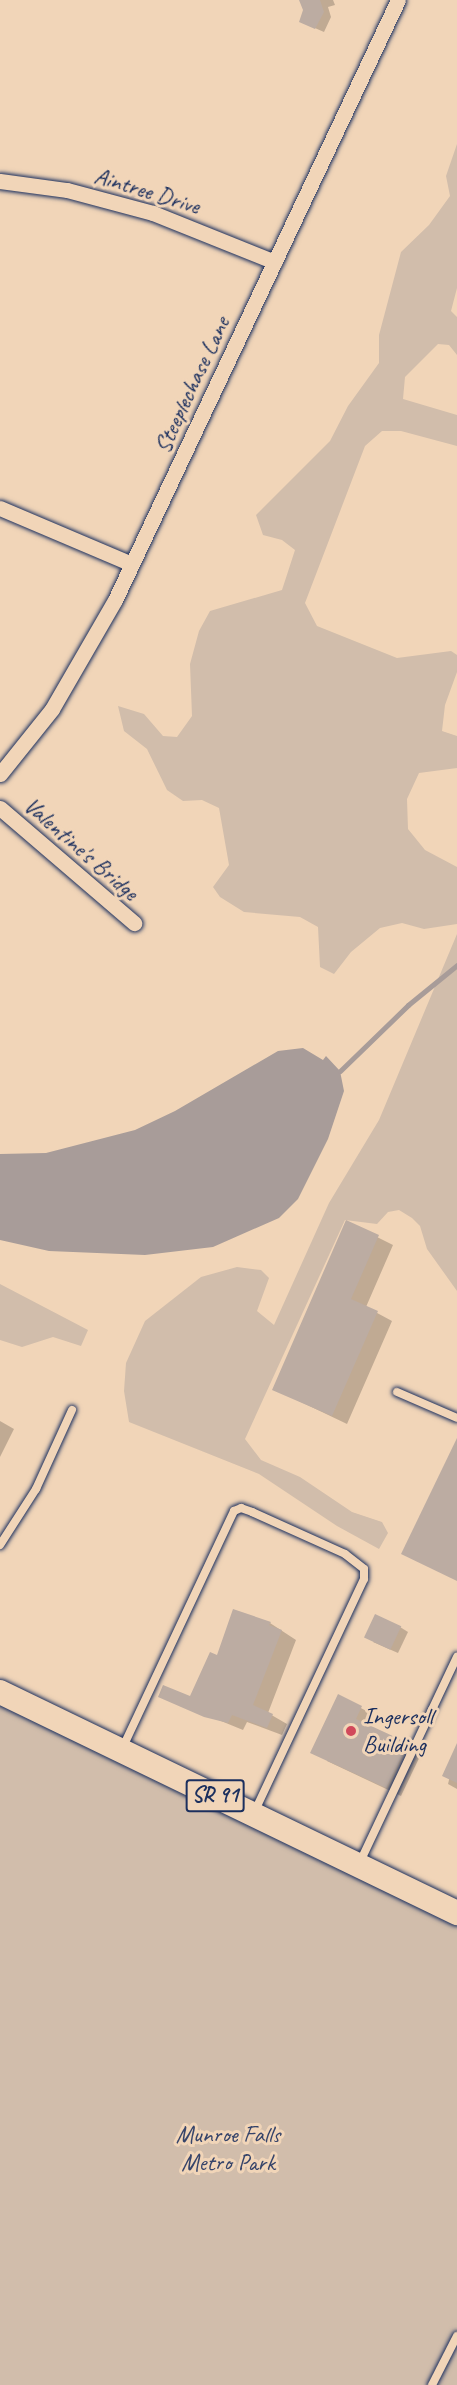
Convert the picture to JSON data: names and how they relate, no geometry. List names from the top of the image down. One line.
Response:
{"streets":{"main road":["SR 91"],"street":["Aintree Drive","Steeplechase Lane","Valentine's Bridge"]},"crossings":[["Aintree Drive","Steeplechase Lane"]],"parks":["Munroe Falls Metro Park"],"places":["Ingersoll Building"]}
